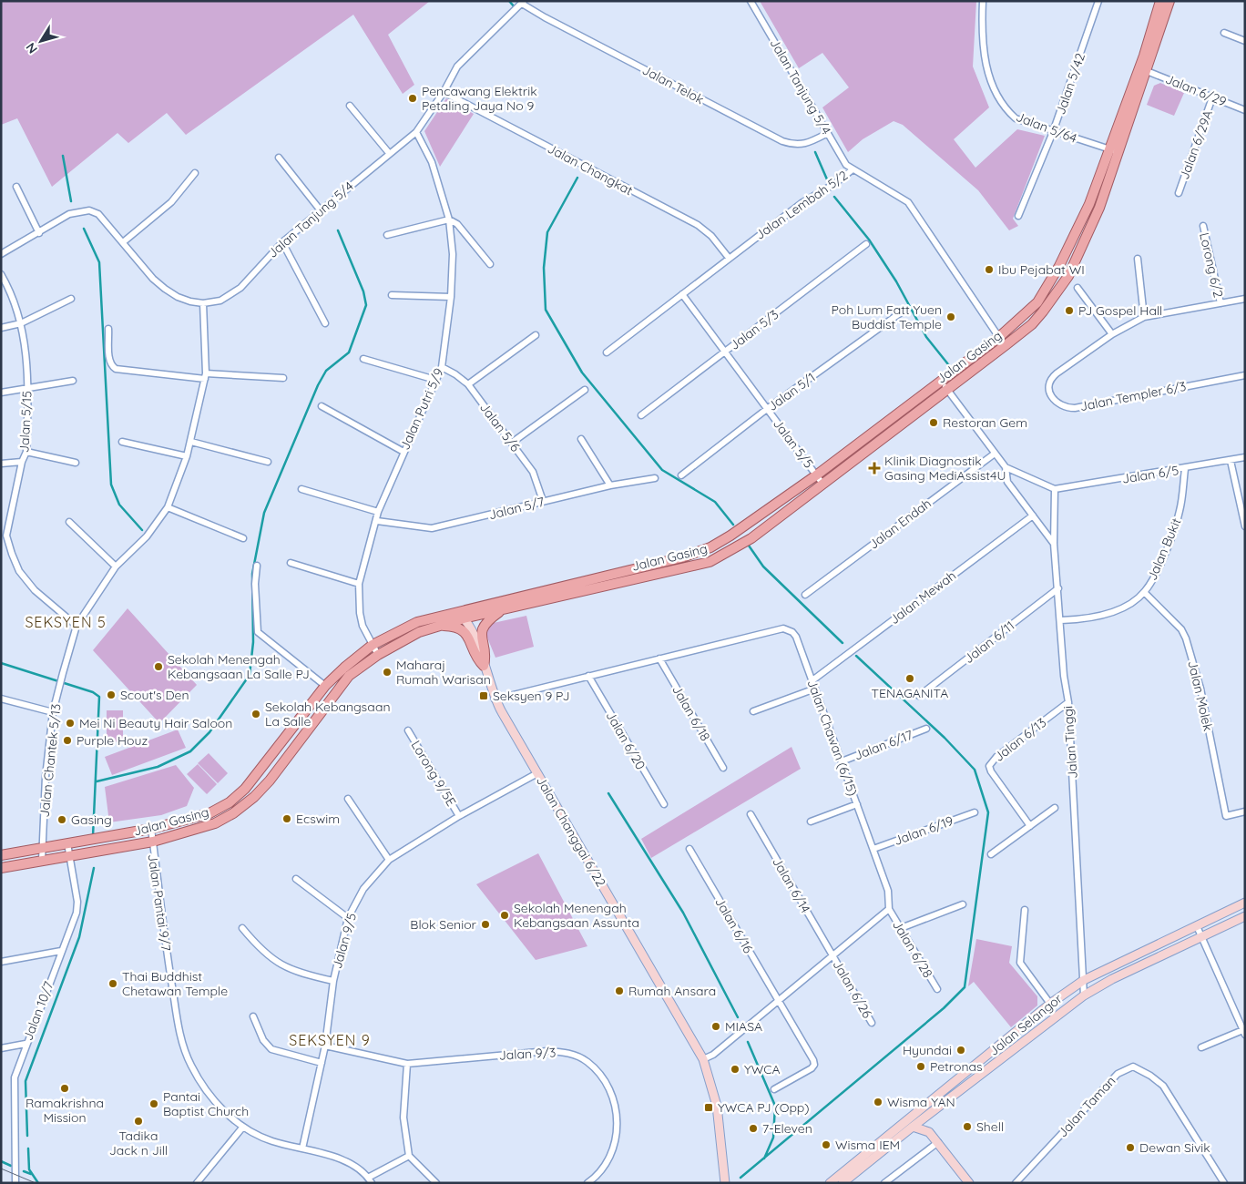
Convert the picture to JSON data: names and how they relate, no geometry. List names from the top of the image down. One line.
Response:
{"streets":{"main road":["Jalan Gasing","Jalan Changgai 6/22","Jalan Selangor"],"street":["Jalan 5/42","Jalan Telok","Jalan Tanjung 5/4","Jalan 6/29","Jalan 5/64","Jalan 6/29A","Jalan Changkat","Jalan Lembah 5/2","Lorong 6/2","Jalan 5/3","Jalan 5/1","Jalan Templer 6/3","Jalan Putri 5/9","Jalan 5/15","Jalan 5/6","Jalan 5/5","Jalan 6/5","Jalan 5/7","Jalan Endah","Jalan Bukit","Jalan Mewah","Jalan 6/11","Jalan Molek","Jalan 6/18","Jalan Chawan (6/15)","Jalan 6/13","Jalan 6/20","Jalan Tinggi","Jalan 6/17","Jalan Chantek 5/13","Lorong 9/5E","Jalan 6/19","Jalan 6/14","Jalan Pantai 9/7","Jalan 6/16","Jalan 9/5","Jalan 6/28","Jalan 6/26","Jalan 10/7","Jalan 9/3","Jalan Taman"]},"crossings":[["Jalan 5/42","Jalan 5/64"],["Jalan Telok","Jalan Tanjung 5/4"],["Jalan Tanjung 5/4","Jalan Changkat"],["Jalan Tanjung 5/4","Jalan Lembah 5/2"],["Jalan Tanjung 5/4","Jalan Putri 5/9"],["Jalan Tanjung 5/4","Jalan Chantek 5/13"],["Jalan 6/29","Jalan 6/29A"],["Jalan 6/29","Jalan Gasing"],["Jalan 5/64","Jalan Gasing"],["Jalan Changkat","Jalan Lembah 5/2"],["Jalan Lembah 5/2","Jalan Gasing"],["Jalan Lembah 5/2","Jalan 5/5"],["Jalan 5/3","Jalan 5/5"],["Jalan Gasing","Jalan Putri 5/9"],["Jalan Gasing","Jalan 5/5"],["Jalan Gasing","Jalan Chantek 5/13"],["Jalan Gasing","Jalan Changgai 6/22"],["Jalan Gasing","Jalan Pantai 9/7"],["Jalan Gasing","Jalan 10/7"],["Jalan 5/1","Jalan 5/5"],["Jalan Putri 5/9","Jalan 5/6"],["Jalan Putri 5/9","Jalan 5/7"],["Jalan 5/15","Jalan Chantek 5/13"],["Jalan 5/6","Jalan 5/7"],["Jalan 6/5","Jalan Bukit"],["Jalan 6/5","Jalan Tinggi"],["Jalan Bukit","Jalan Molek"],["Jalan Bukit","Jalan Tinggi"],["Jalan Mewah","Jalan Chawan (6/15)"],["Jalan 6/11","Jalan Tinggi"],["Jalan 6/18","Jalan Chawan (6/15)"],["Jalan Chawan (6/15)","Jalan 6/20"],["Jalan Chawan (6/15)","Jalan 6/17"],["Jalan Chawan (6/15)","Jalan 6/19"],["Jalan Chawan (6/15)","Jalan Changgai 6/22"],["Jalan Chawan (6/15)","Jalan 6/28"],["Jalan 6/13","Jalan Tinggi"],["Jalan Tinggi","Jalan Selangor"],["Lorong 9/5E","Jalan 9/5"],["Jalan Changgai 6/22","Jalan 9/5"],["Jalan 6/14","Jalan 6/26"],["Jalan Pantai 9/7","Jalan 9/5"],["Jalan 9/5","Jalan 9/3"]],"districts":["SEKSYEN 5","SEKSYEN 9"],"places":{"other":["Pencawang Elektrik Petaling Jaya No 9","Ibu Pejabat WI","PJ Gospel Hall","Poh Lum Fatt Yuen Buddist Temple","Restoran Gem","Sekolah Menengah Kebangsaan La Salle PJ","Maharaj Rumah Warisan","TENAGANITA","Scout's Den","Sekolah Kebangsaan La Salle","Mei Ni Beauty Hair Saloon","Purple Houz","Ecswim","Gasing","Sekolah Menengah Kebangsaan Assunta","Blok Senior","Thai Buddhist Chetawan Temple","Rumah Ansara","MIASA","Hyundai","Petronas","YWCA","Ramakrishna Mission","Wisma YAN","Pantai Baptist Church","Tadika Jack n Jill","Shell","7-Eleven","Wisma IEM","Dewan Sivik"],"health":["Klinik Diagnostik Gasing MediAssist4U"],"transit":["Seksyen 9 PJ","YWCA PJ (Opp)"]},"north":"bottom left"}
